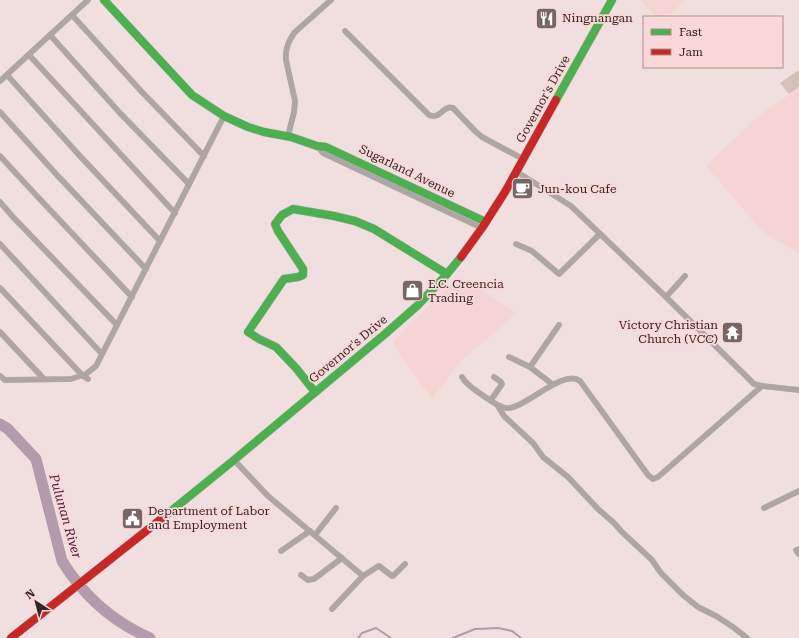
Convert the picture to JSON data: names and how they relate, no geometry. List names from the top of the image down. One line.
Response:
{"streets":{"main road":["Governor's Drive","Sugarland Avenue"]},"crossings":[["Governor's Drive","Sugarland Avenue"]],"water":["Pulunan River"],"places":{"restaurant":["Ningnangan"],"cafe":["Jun-kou Cafe"],"shop":["E.C. Creencia Trading"],"temple":["Victory Christian Church (VCC)"],"public building":["Department of Labor and Employment"]},"legend":["Fast","Jam"],"north":"top left"}
